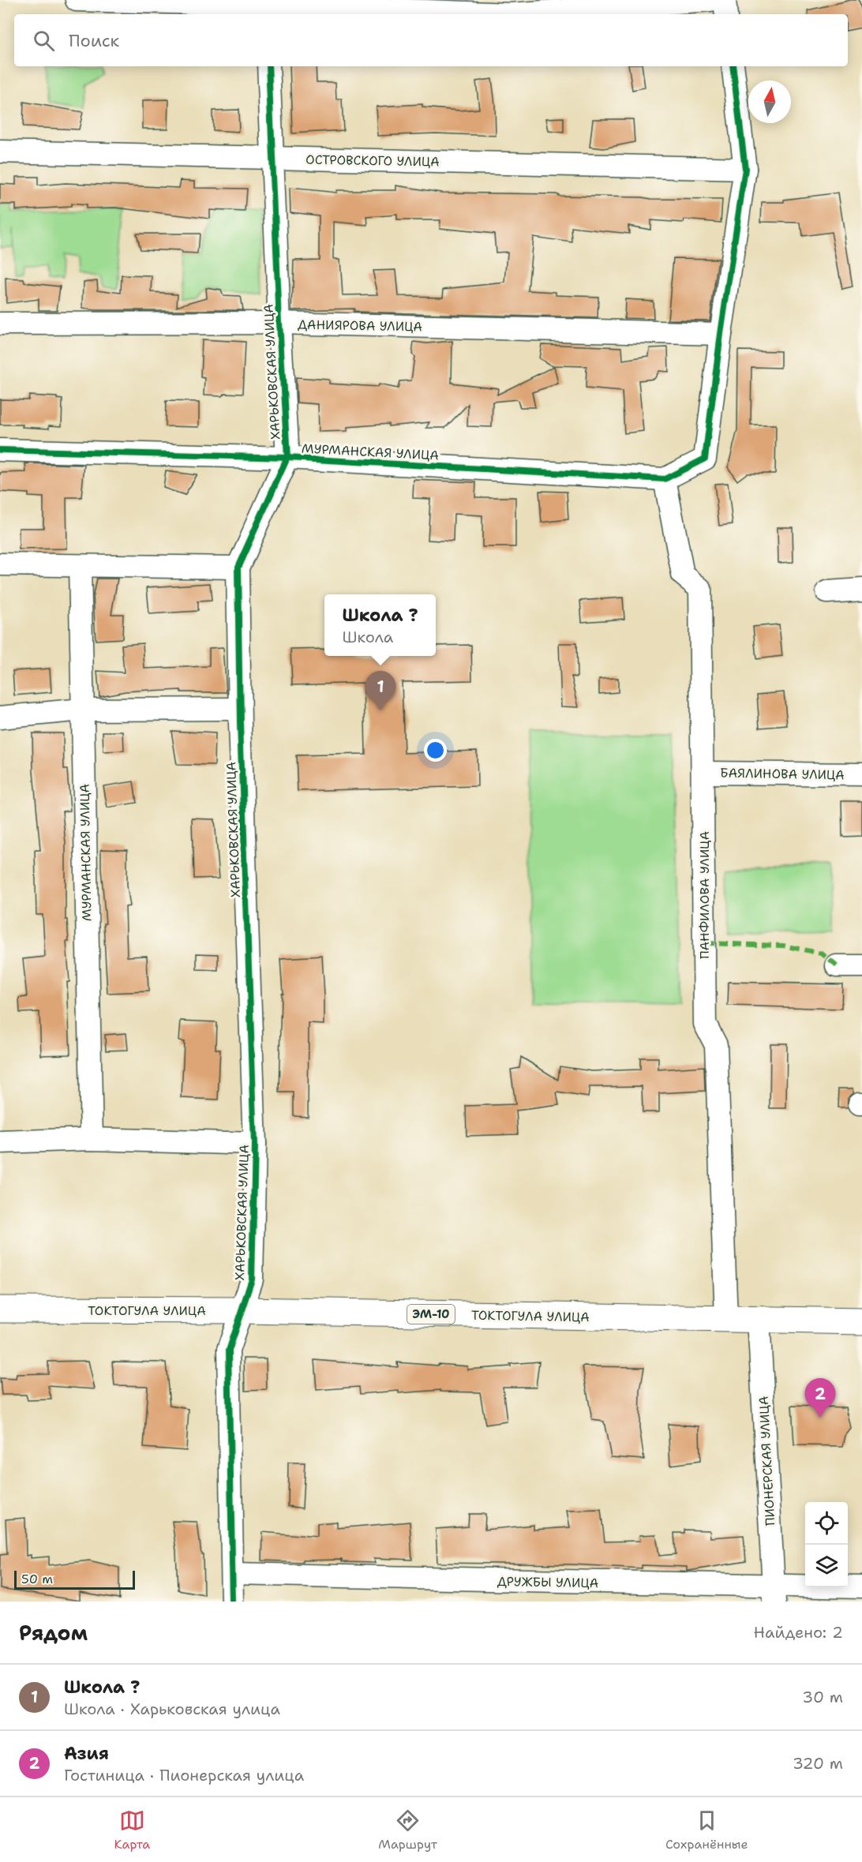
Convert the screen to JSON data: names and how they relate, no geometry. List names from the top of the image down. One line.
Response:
{"streets":{"highway":["ТОКТОГУЛА УЛИЦА","ЭМ-10"],"street":["ОСТРОВСКОГО УЛИЦА","ДАНИЯРОВА УЛИЦА","ХАРЬКОВСКАЯ УЛИЦА","МУРМАНСКАЯ УЛИЦА","БАЯЛИНОВА УЛИЦА","ПАНФИЛОВА УЛИЦА","ПИОНЕРСКАЯ УЛИЦА","ДРУЖБЫ УЛИЦА"]},"crossings":[["ОСТРОВСКОГО УЛИЦА","ХАРЬКОВСКАЯ УЛИЦА"],["ДАНИЯРОВА УЛИЦА","ХАРЬКОВСКАЯ УЛИЦА"],["ХАРЬКОВСКАЯ УЛИЦА","МУРМАНСКАЯ УЛИЦА"],["ХАРЬКОВСКАЯ УЛИЦА","ТОКТОГУЛА УЛИЦА"],["ХАРЬКОВСКАЯ УЛИЦА","ДРУЖБЫ УЛИЦА"],["МУРМАНСКАЯ УЛИЦА","ПАНФИЛОВА УЛИЦА"],["БАЯЛИНОВА УЛИЦА","ПАНФИЛОВА УЛИЦА"],["ПАНФИЛОВА УЛИЦА","ТОКТОГУЛА УЛИЦА"],["ТОКТОГУЛА УЛИЦА","ПИОНЕРСКАЯ УЛИЦА"],["ПИОНЕРСКАЯ УЛИЦА","ДРУЖБЫ УЛИЦА"]],"scale_bar":"50 m","north":"top","page":{"search":"Поиск","popup":["Школа ?","Школа"],"pins":["1","2"],"scale":"50 m","heading":["Рядом","Найдено: 2"],"list":[{"mark":"1","name":"Школа ?","note":"Школа · Харьковская улица","value":"30 m"},{"mark":"2","name":"Aзия","note":"Гостиница · Пионерская улица","value":"320 m"}],"nav":["Карта","Маршрут","Сохранённые"]}}
